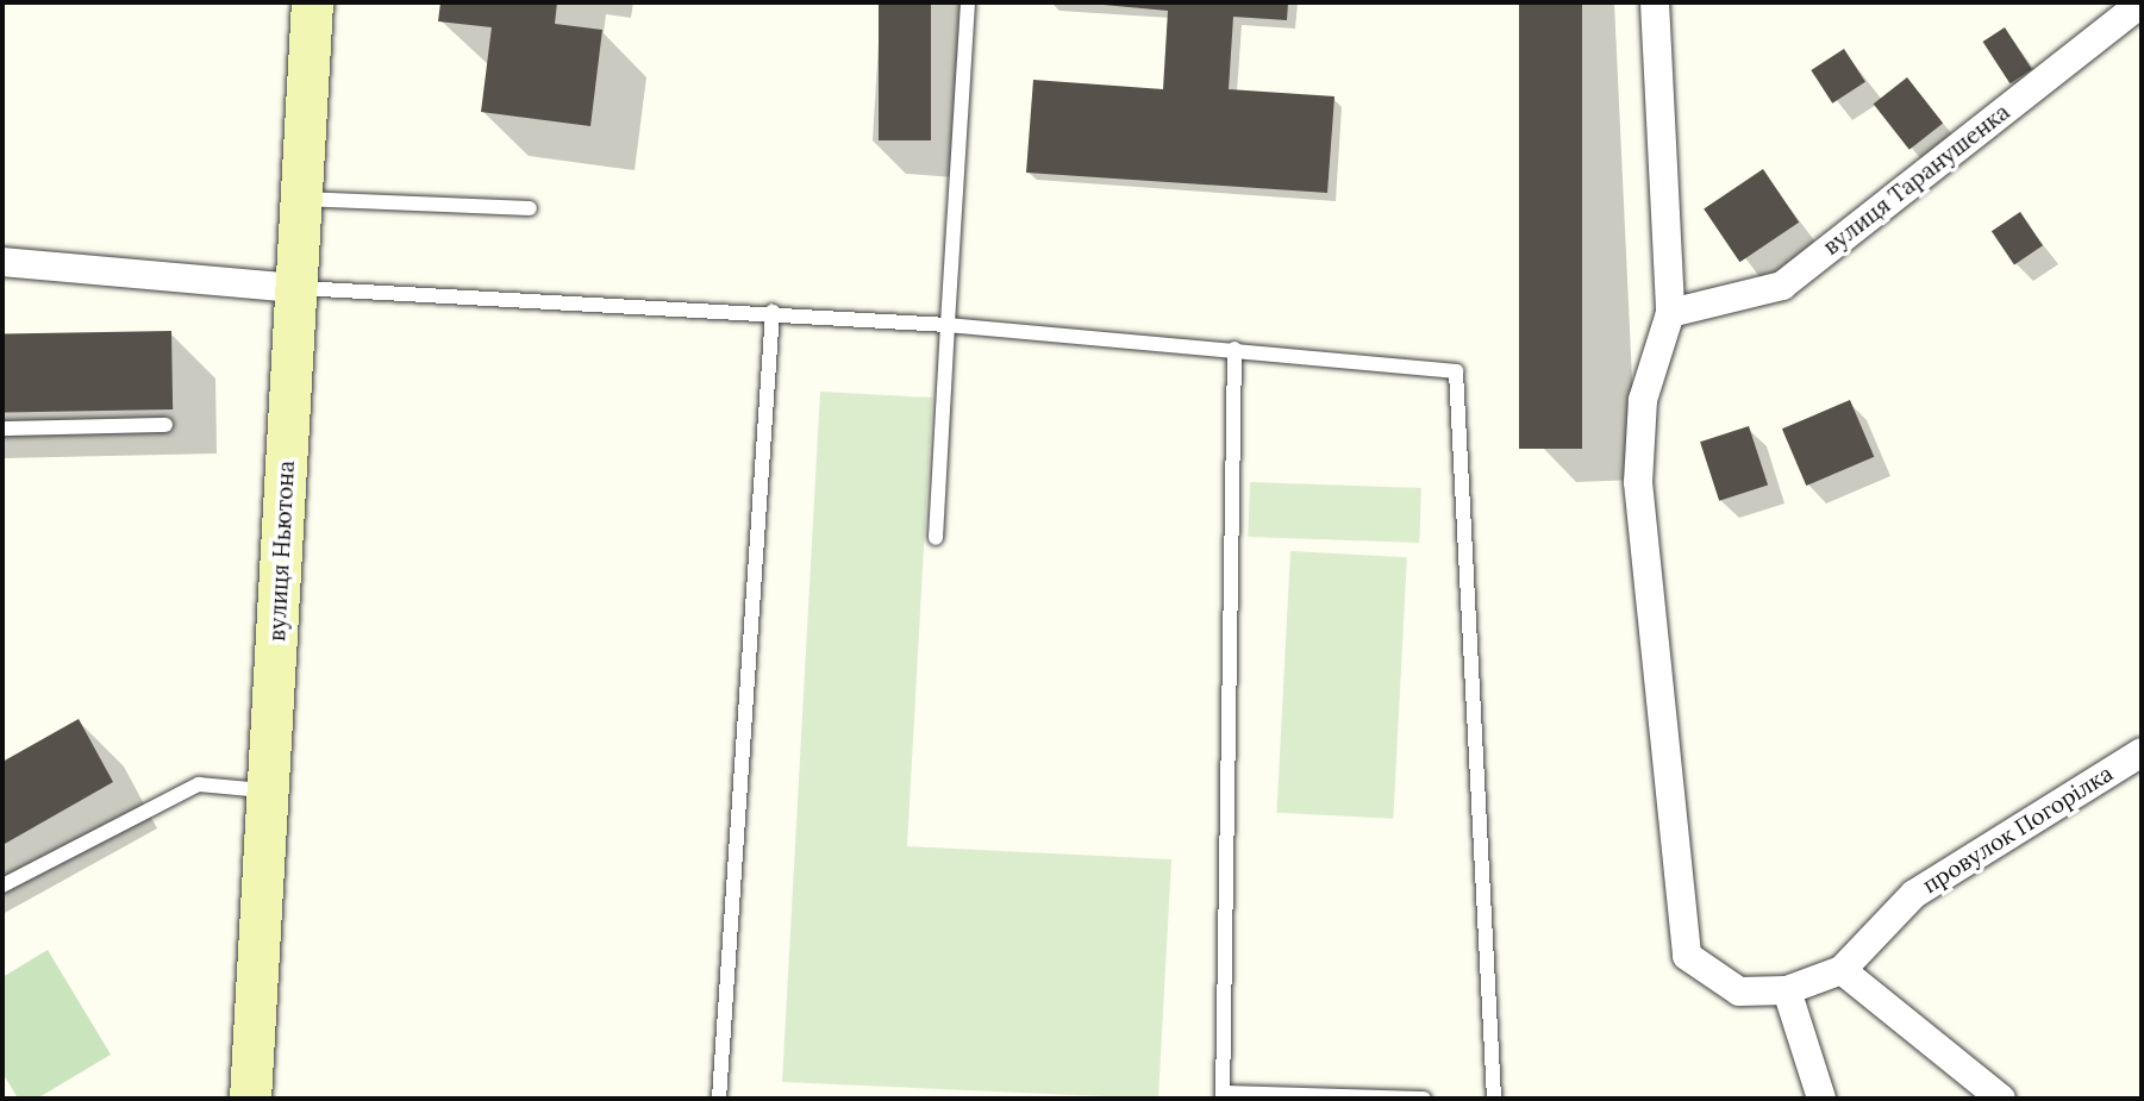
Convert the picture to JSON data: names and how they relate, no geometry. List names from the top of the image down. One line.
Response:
{"streets":{"street":["вулиця Таранушенка","вулиця Ньютона","провулок Погорілка"]},"crossings":[["вулиця Таранушенка","провулок Погорілка"]]}
